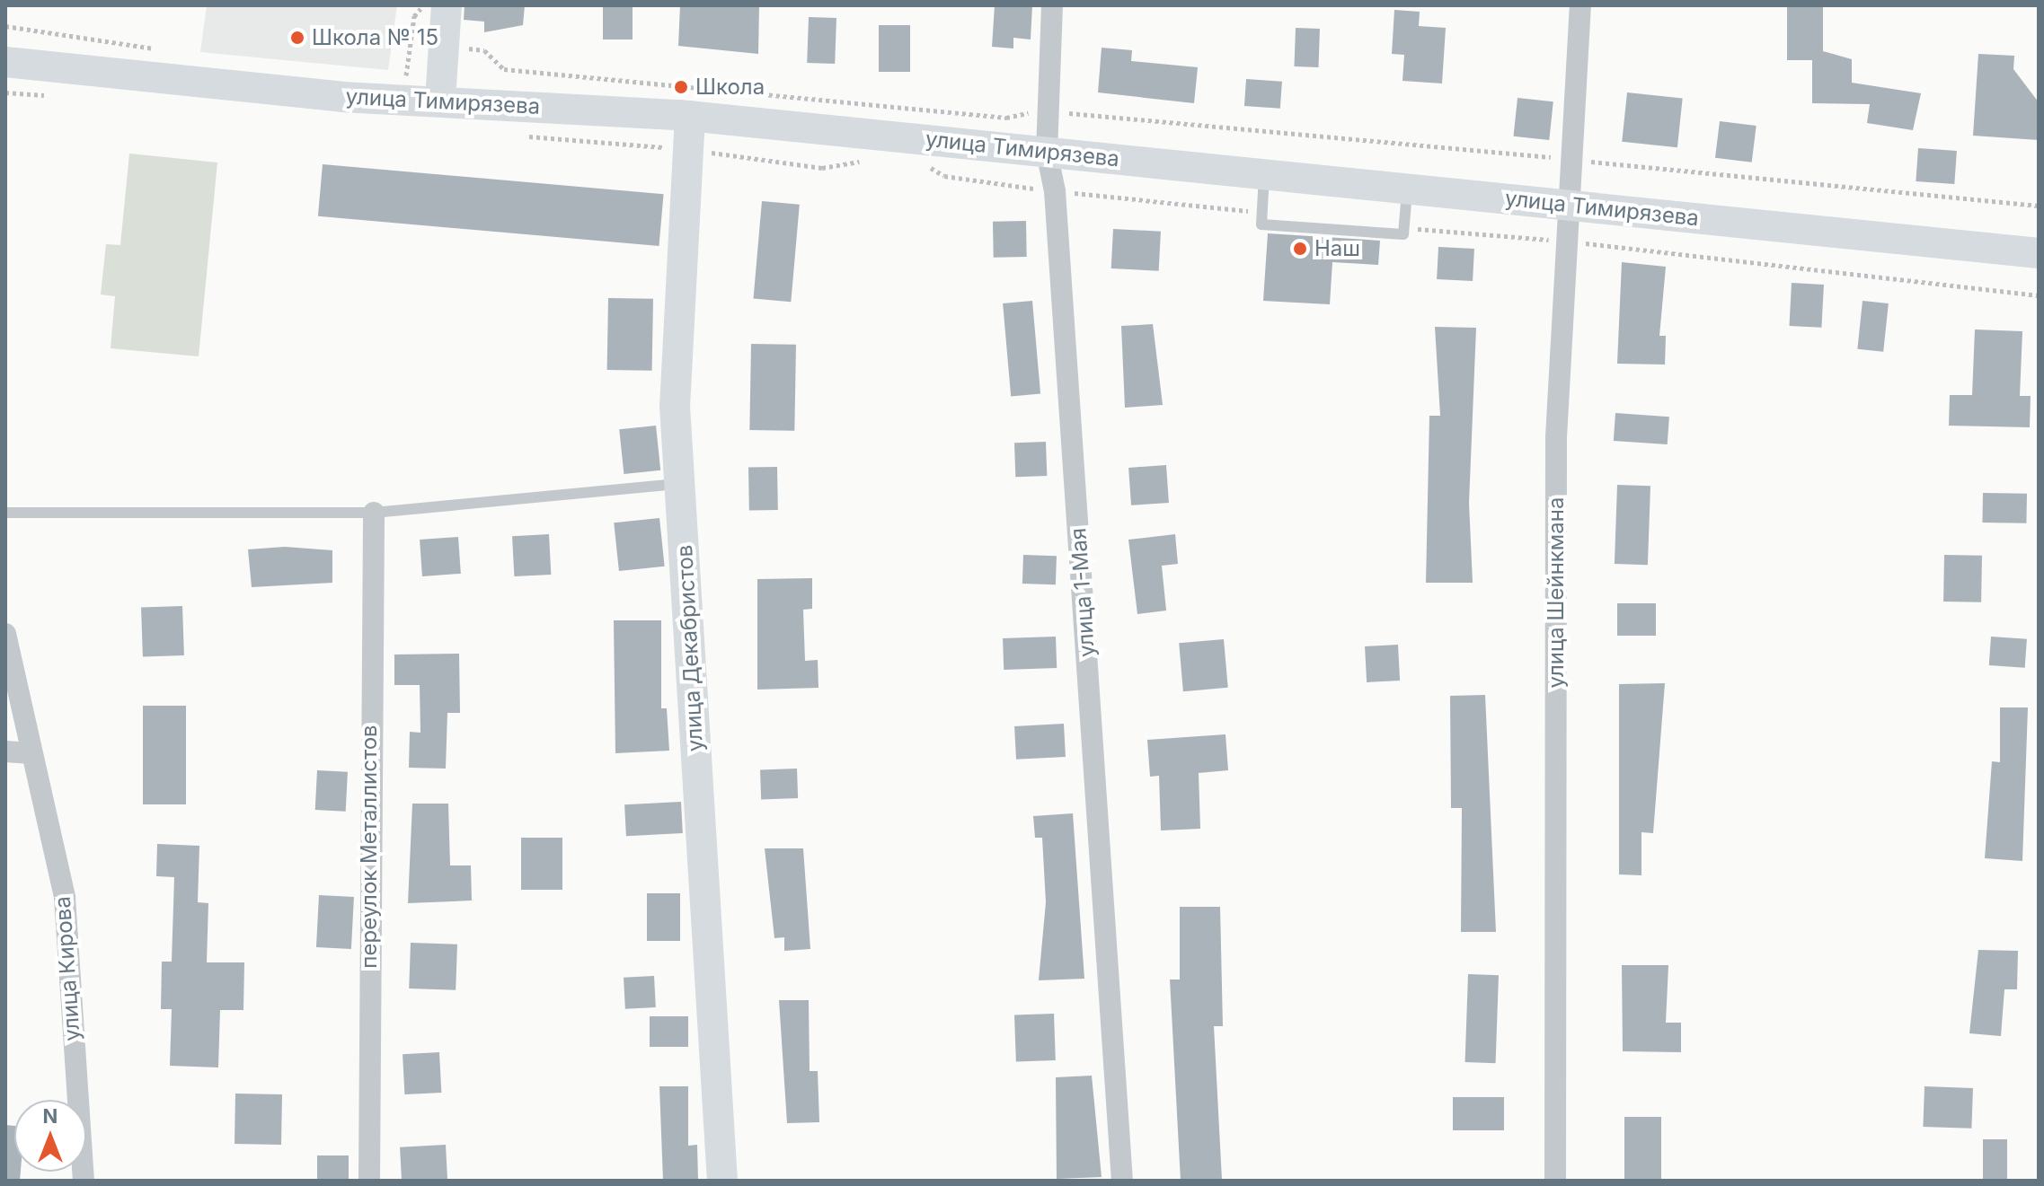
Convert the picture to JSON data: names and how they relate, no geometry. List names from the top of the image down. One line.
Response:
{"streets":{"main road":["улица Тимирязева","улица Декабристов"],"street":["улица 1-Мая","улица Шейнкмана","переулок Металлистов","улица Кирова"]},"crossings":[["улица Тимирязева","улица 1-Мая"],["улица Тимирязева","улица Шейнкмана"],["улица Тимирязева","улица Декабристов"]],"places":["Школа № 15","Школа","Наш"],"north":"top"}
